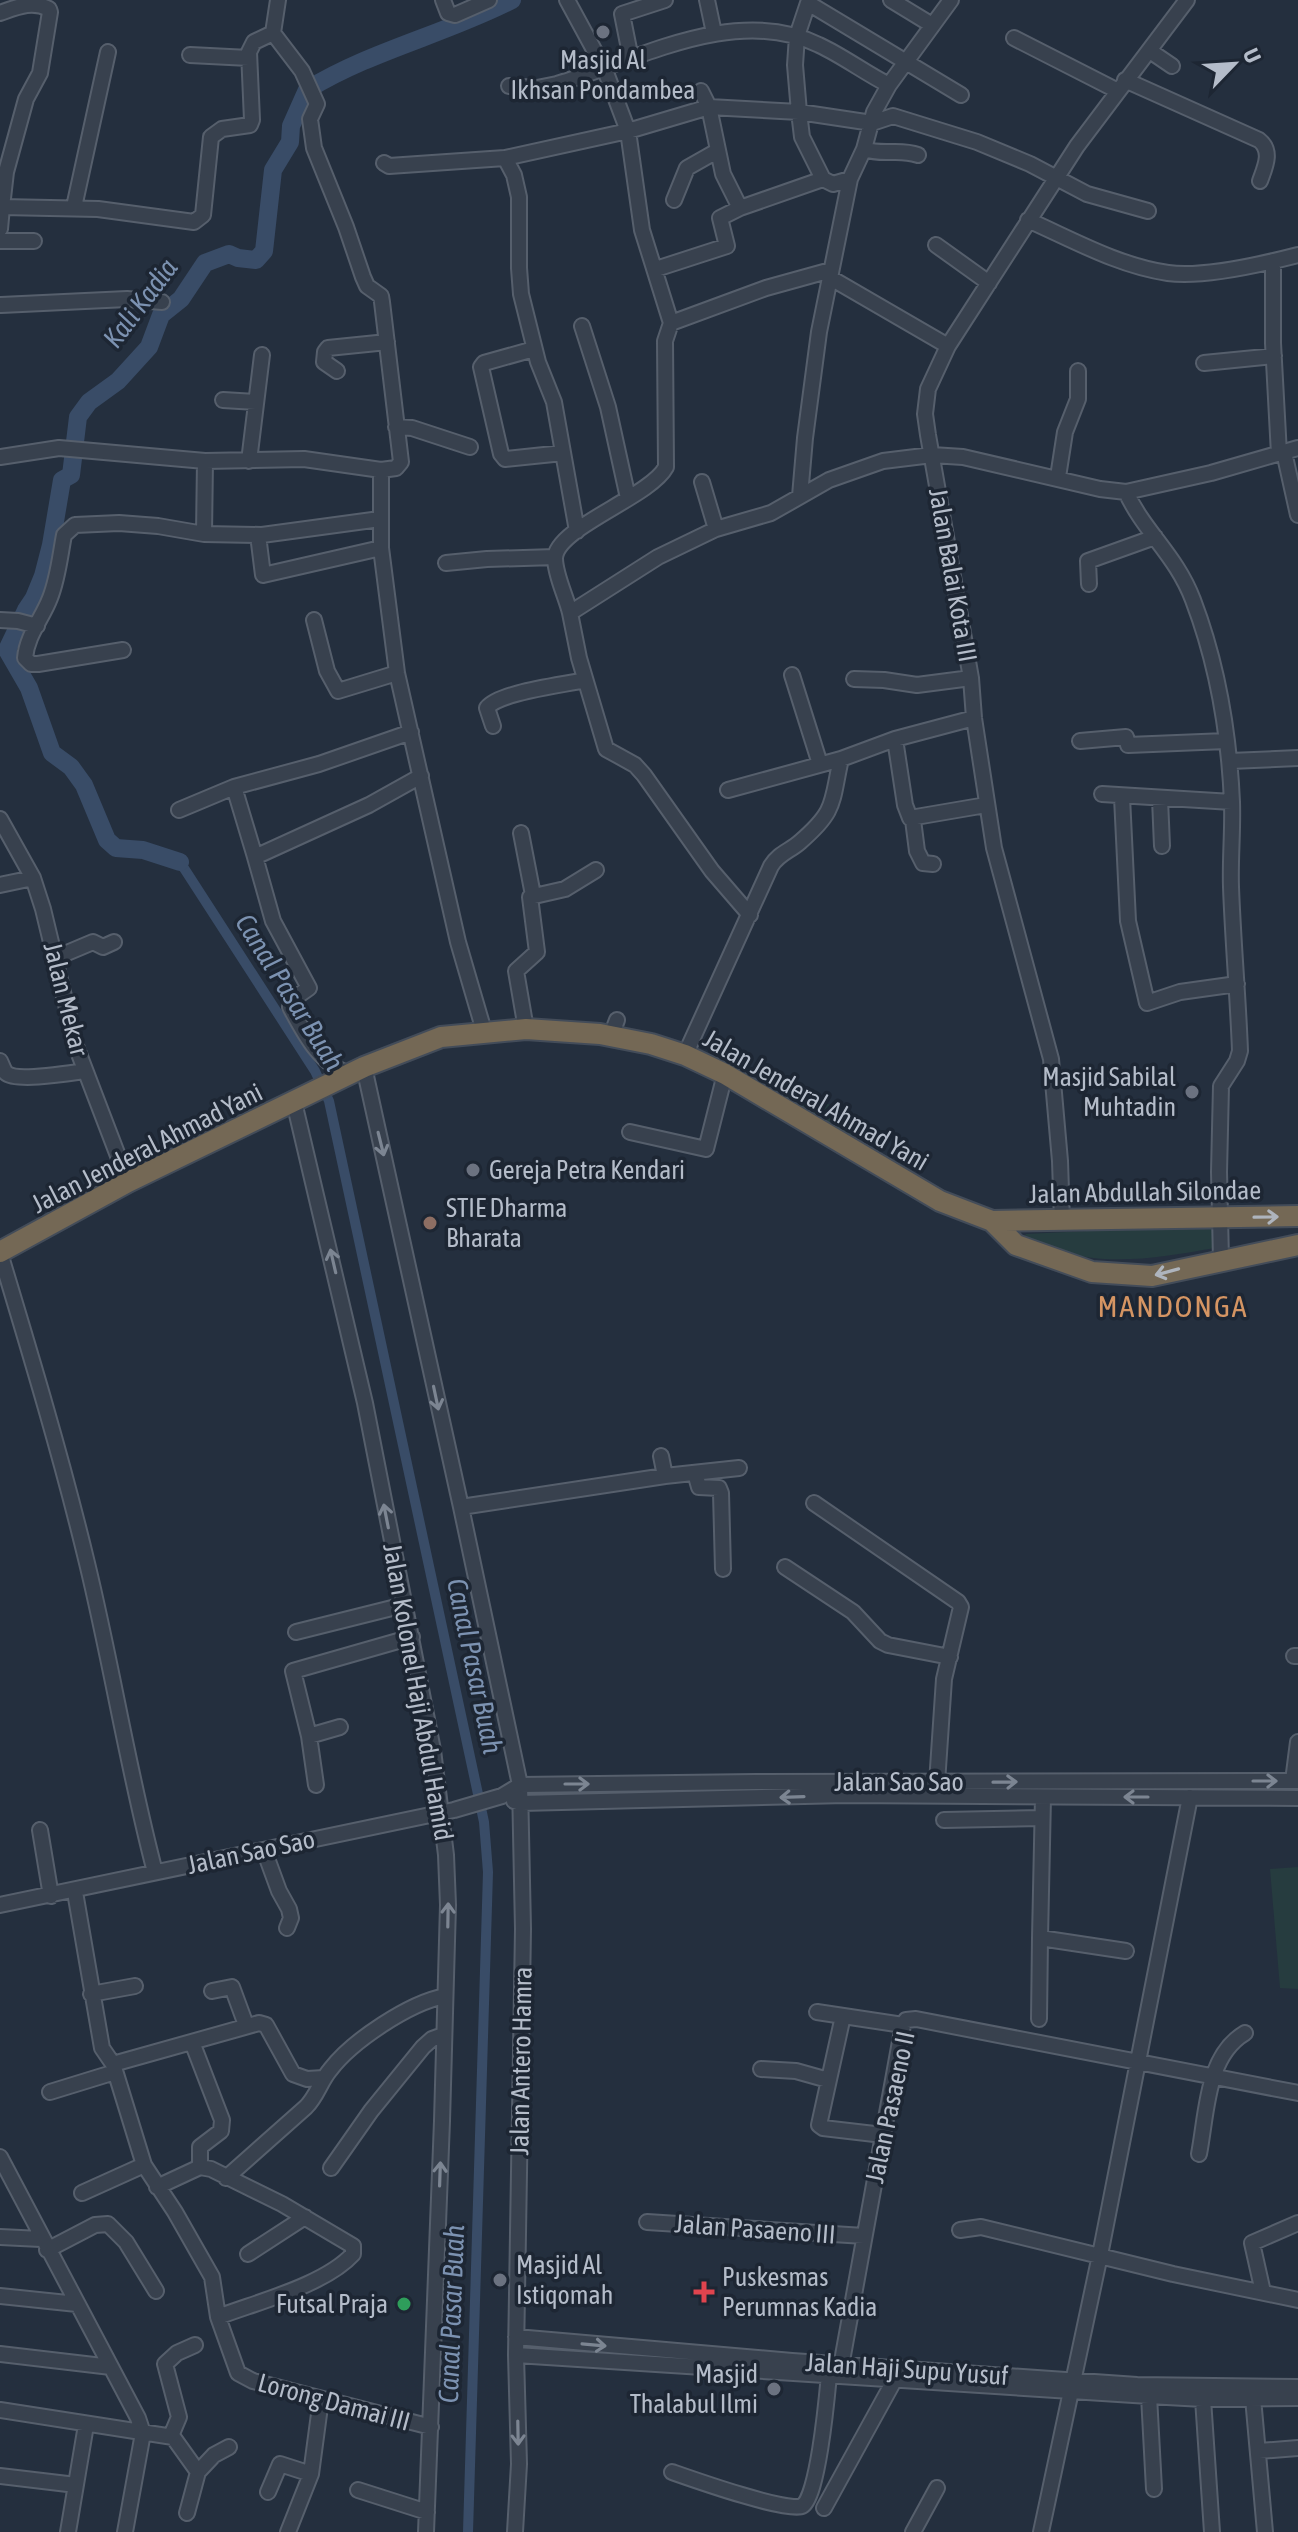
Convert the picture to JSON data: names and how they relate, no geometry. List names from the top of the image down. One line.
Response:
{"streets":{"highway":["Jalan Jenderal Ahmad Yani","Jalan Abdullah Silondae"],"street":["Jalan Balai Kota III","Jalan Mekar","Jalan Kolonel Haji Abdul Hamid","Jalan Sao Sao","Jalan Antero Hamra","Jalan Pasaeno II","Jalan Pasaeno III","Jalan Haji Supu Yusuf","Lorong Damai III"]},"crossings":[["Jalan Balai Kota III","Jalan Abdullah Silondae"],["Jalan Mekar","Jalan Jenderal Ahmad Yani"],["Jalan Jenderal Ahmad Yani","Jalan Abdullah Silondae"],["Jalan Jenderal Ahmad Yani","Jalan Kolonel Haji Abdul Hamid"],["Jalan Jenderal Ahmad Yani","Jalan Antero Hamra"],["Jalan Kolonel Haji Abdul Hamid","Jalan Sao Sao"],["Jalan Kolonel Haji Abdul Hamid","Lorong Damai III"],["Jalan Sao Sao","Jalan Antero Hamra"],["Jalan Antero Hamra","Jalan Haji Supu Yusuf"],["Jalan Pasaeno II","Jalan Pasaeno III"],["Jalan Pasaeno II","Jalan Haji Supu Yusuf"]],"one_way":["Jalan Kolonel Haji Abdul Hamid","Jalan Antero Hamra"],"districts":["MANDONGA"],"water":["Kali Kadia","Canal Pasar Buah"],"places":{"other":["Masjid Al Ikhsan Pondambea","Masjid Sabilal Muhtadin","Gereja Petra Kendari","STIE Dharma Bharata","Masjid Al Istiqomah","Futsal Praja","Masjid Thalabul Ilmi"],"health":["Puskesmas Perumnas Kadia"]},"north":"top right"}
